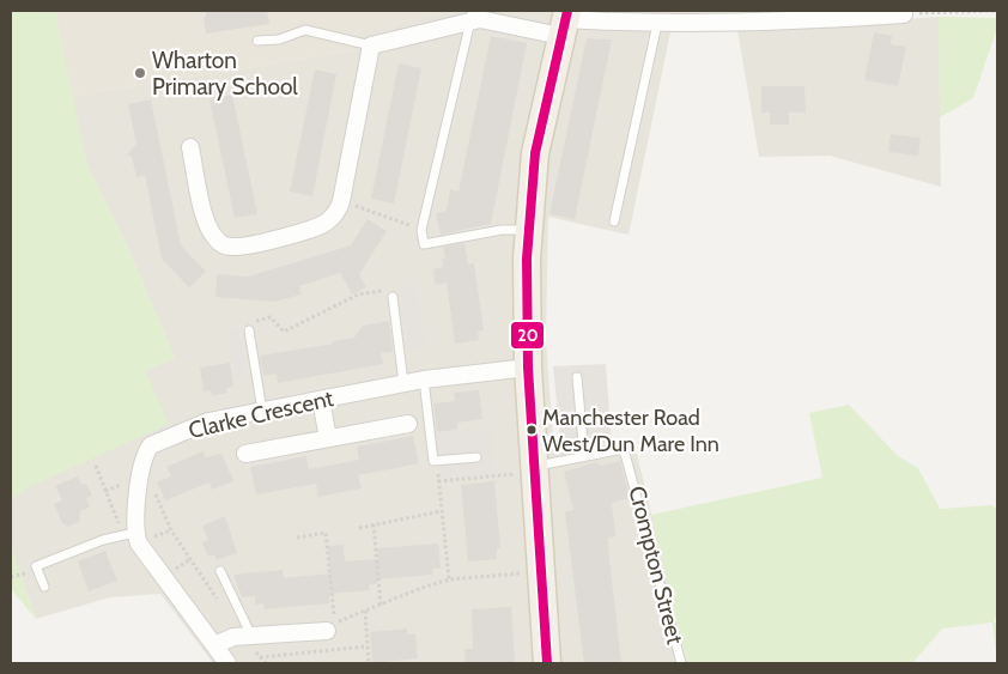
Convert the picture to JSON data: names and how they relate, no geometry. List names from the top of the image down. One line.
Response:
{"streets":{"street":["Clarke Crescent"],"lane":["Crompton Street"]},"places":["Wharton Primary School","Manchester Road West/Dun Mare Inn"],"lines":["transit line 20"]}
